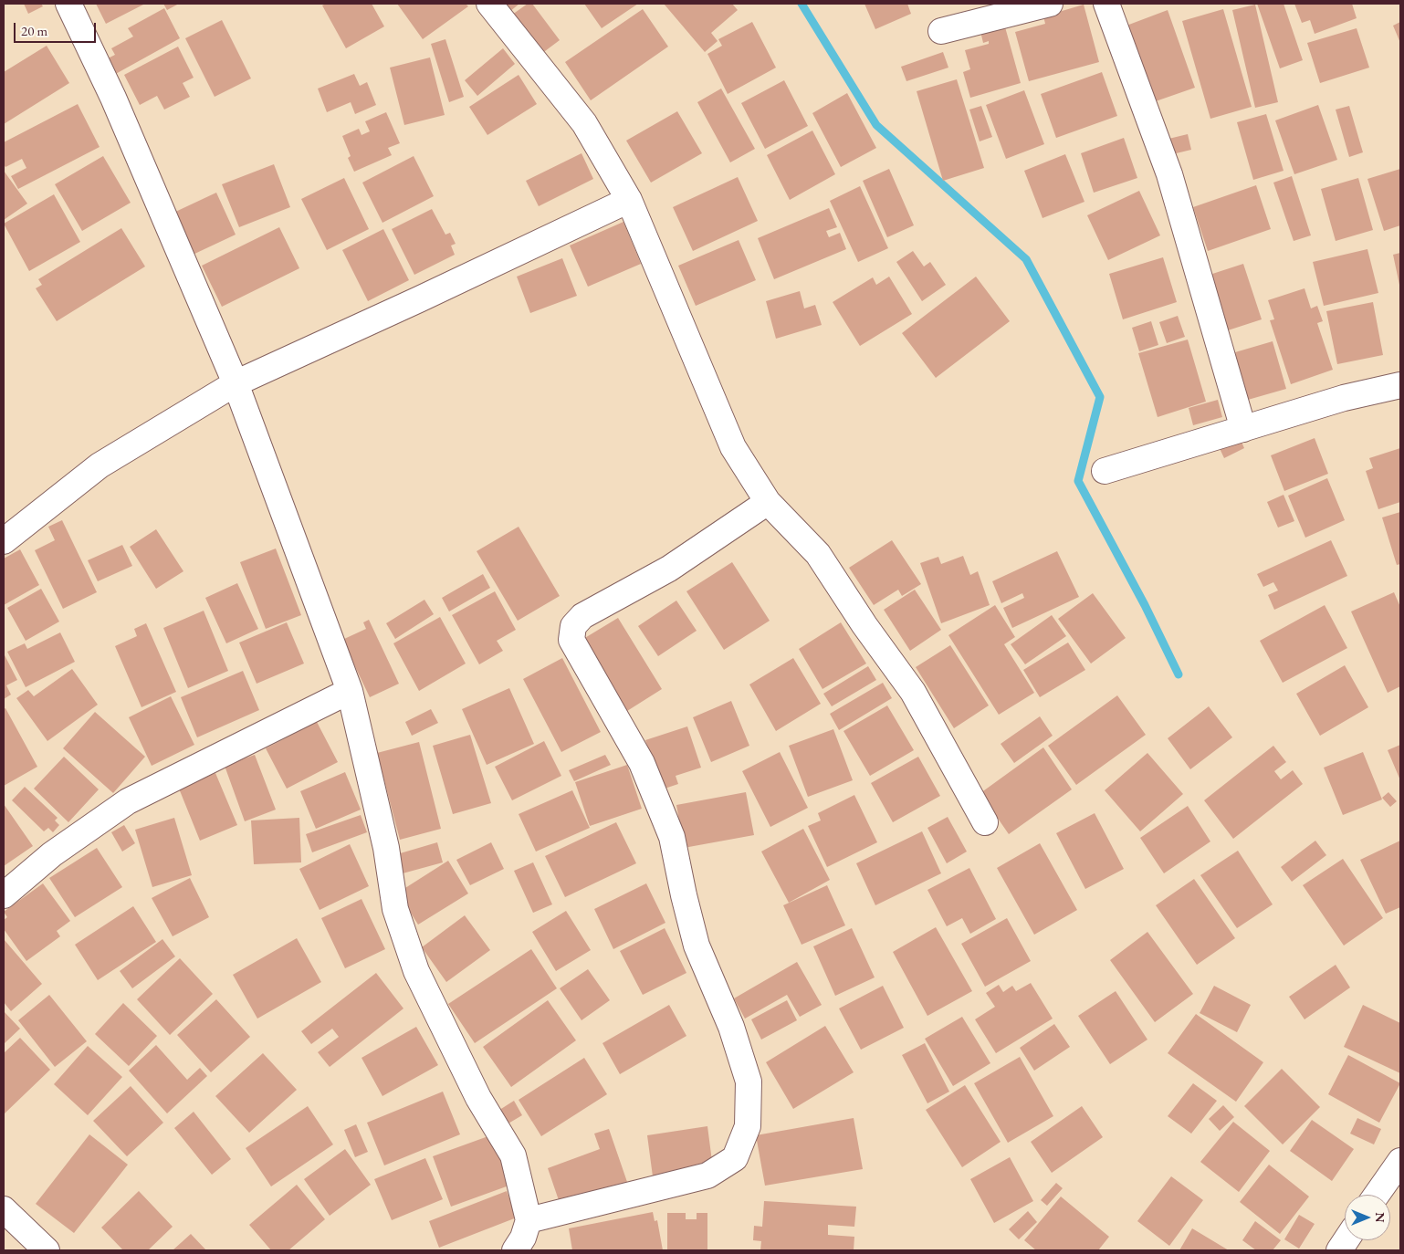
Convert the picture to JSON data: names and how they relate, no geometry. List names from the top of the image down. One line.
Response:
{"scale_bar":"20 m","north":"right"}
